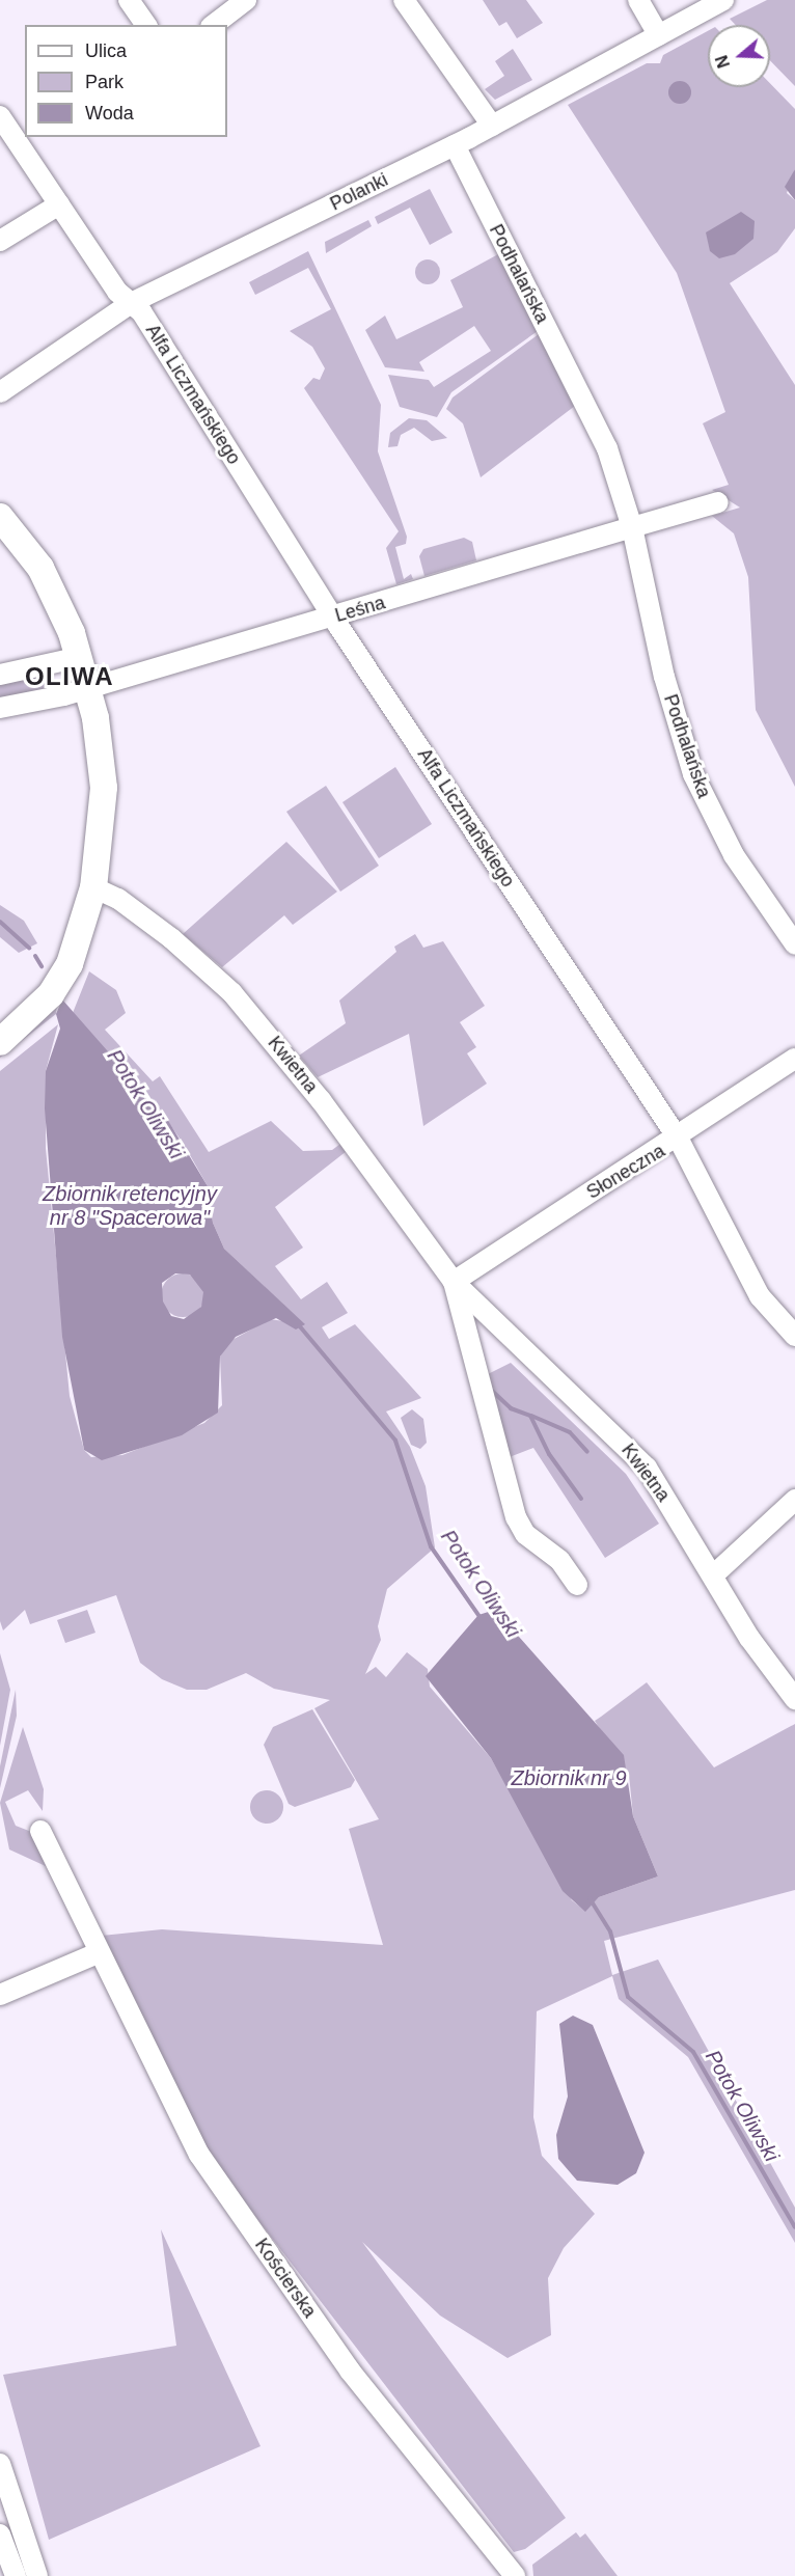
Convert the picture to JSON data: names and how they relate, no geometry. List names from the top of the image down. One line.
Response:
{"streets":{"street":["Polanki","Podhalańska","Alfa Liczmańskiego","Leśna","Kwietna","Słoneczna","Kościerska"]},"crossings":[["Polanki","Podhalańska"],["Polanki","Alfa Liczmańskiego"],["Podhalańska","Leśna"],["Alfa Liczmańskiego","Leśna"],["Alfa Liczmańskiego","Słoneczna"],["Kwietna","Słoneczna"]],"districts":["OLIWA"],"water":["Potok Oliwski","Zbiornik retencyjny nr 8 \"Spacerowa\"","Zbiornik nr 9"],"legend":["Ulica","Park","Woda"],"north":"left"}
